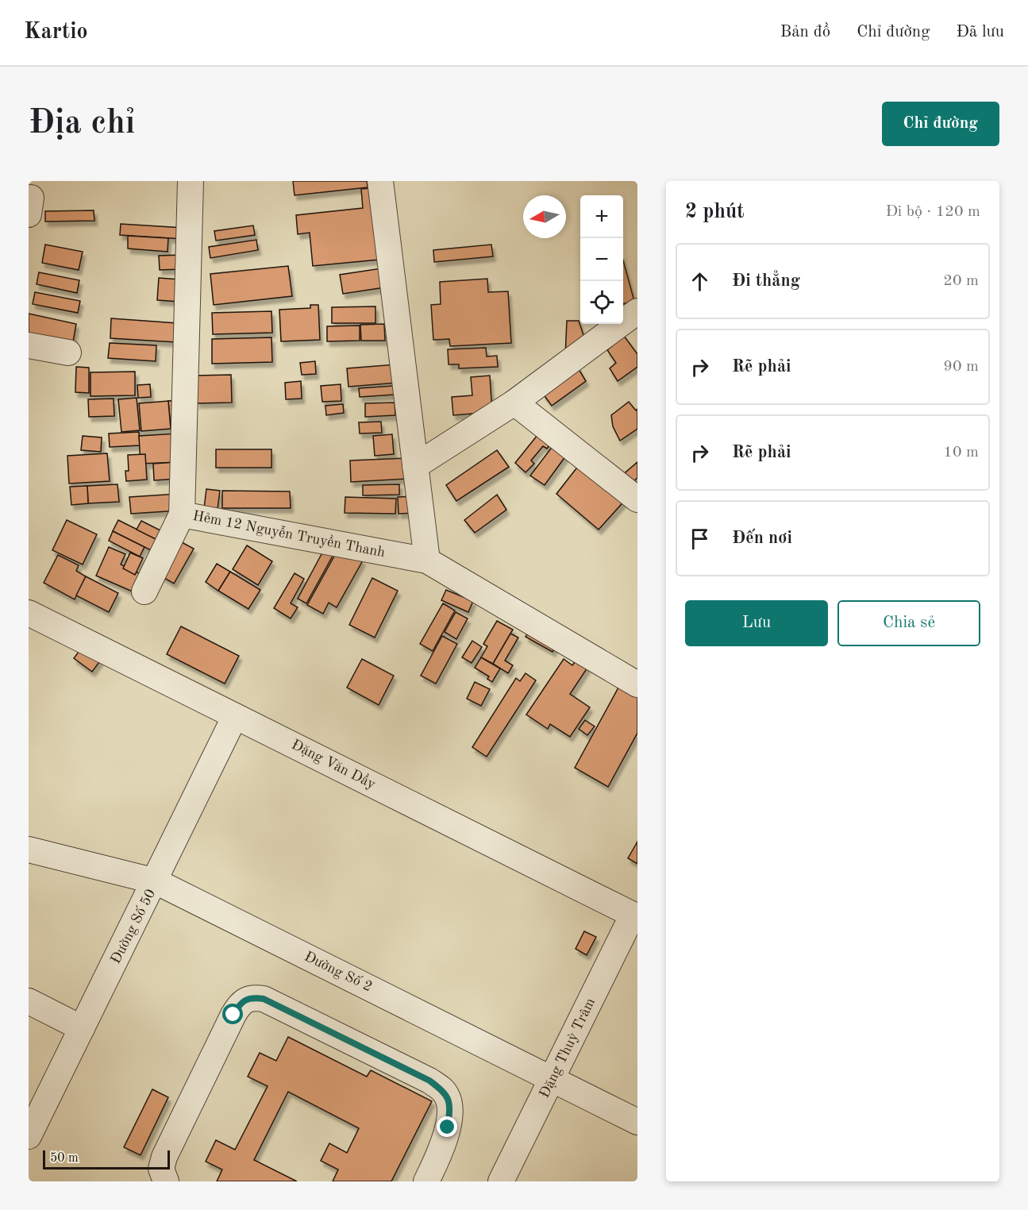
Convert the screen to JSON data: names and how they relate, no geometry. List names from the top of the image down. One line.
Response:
{"streets":{"street":["Hẻm 12 Nguyễn Truyền Thanh","Đặng Văn Dầy","Đường Số 50","Đường Số 2","Đặng Thuỳ Trâm"]},"crossings":[["Đặng Văn Dầy","Đường Số 50"],["Đặng Văn Dầy","Đặng Thuỳ Trâm"],["Đường Số 50","Đường Số 2"],["Đường Số 2","Đặng Thuỳ Trâm"]],"scale_bar":"50 m","north":"left","page":{"header":"Kartio","nav":["Bản đồ","Chỉ đường","Đã lưu"],"buttons":["Chỉ đường",["Lưu","Chia sẻ"]],"title":"Địa chỉ","heading":["2 phút","Đi bộ · 120 m"],"map_buttons":["+","−"],"list":[["Đi thẳng","20 m"],["Rẽ phải","90 m"],["Rẽ phải","10 m"],"Đến nơi"],"scale":"50 m"}}
